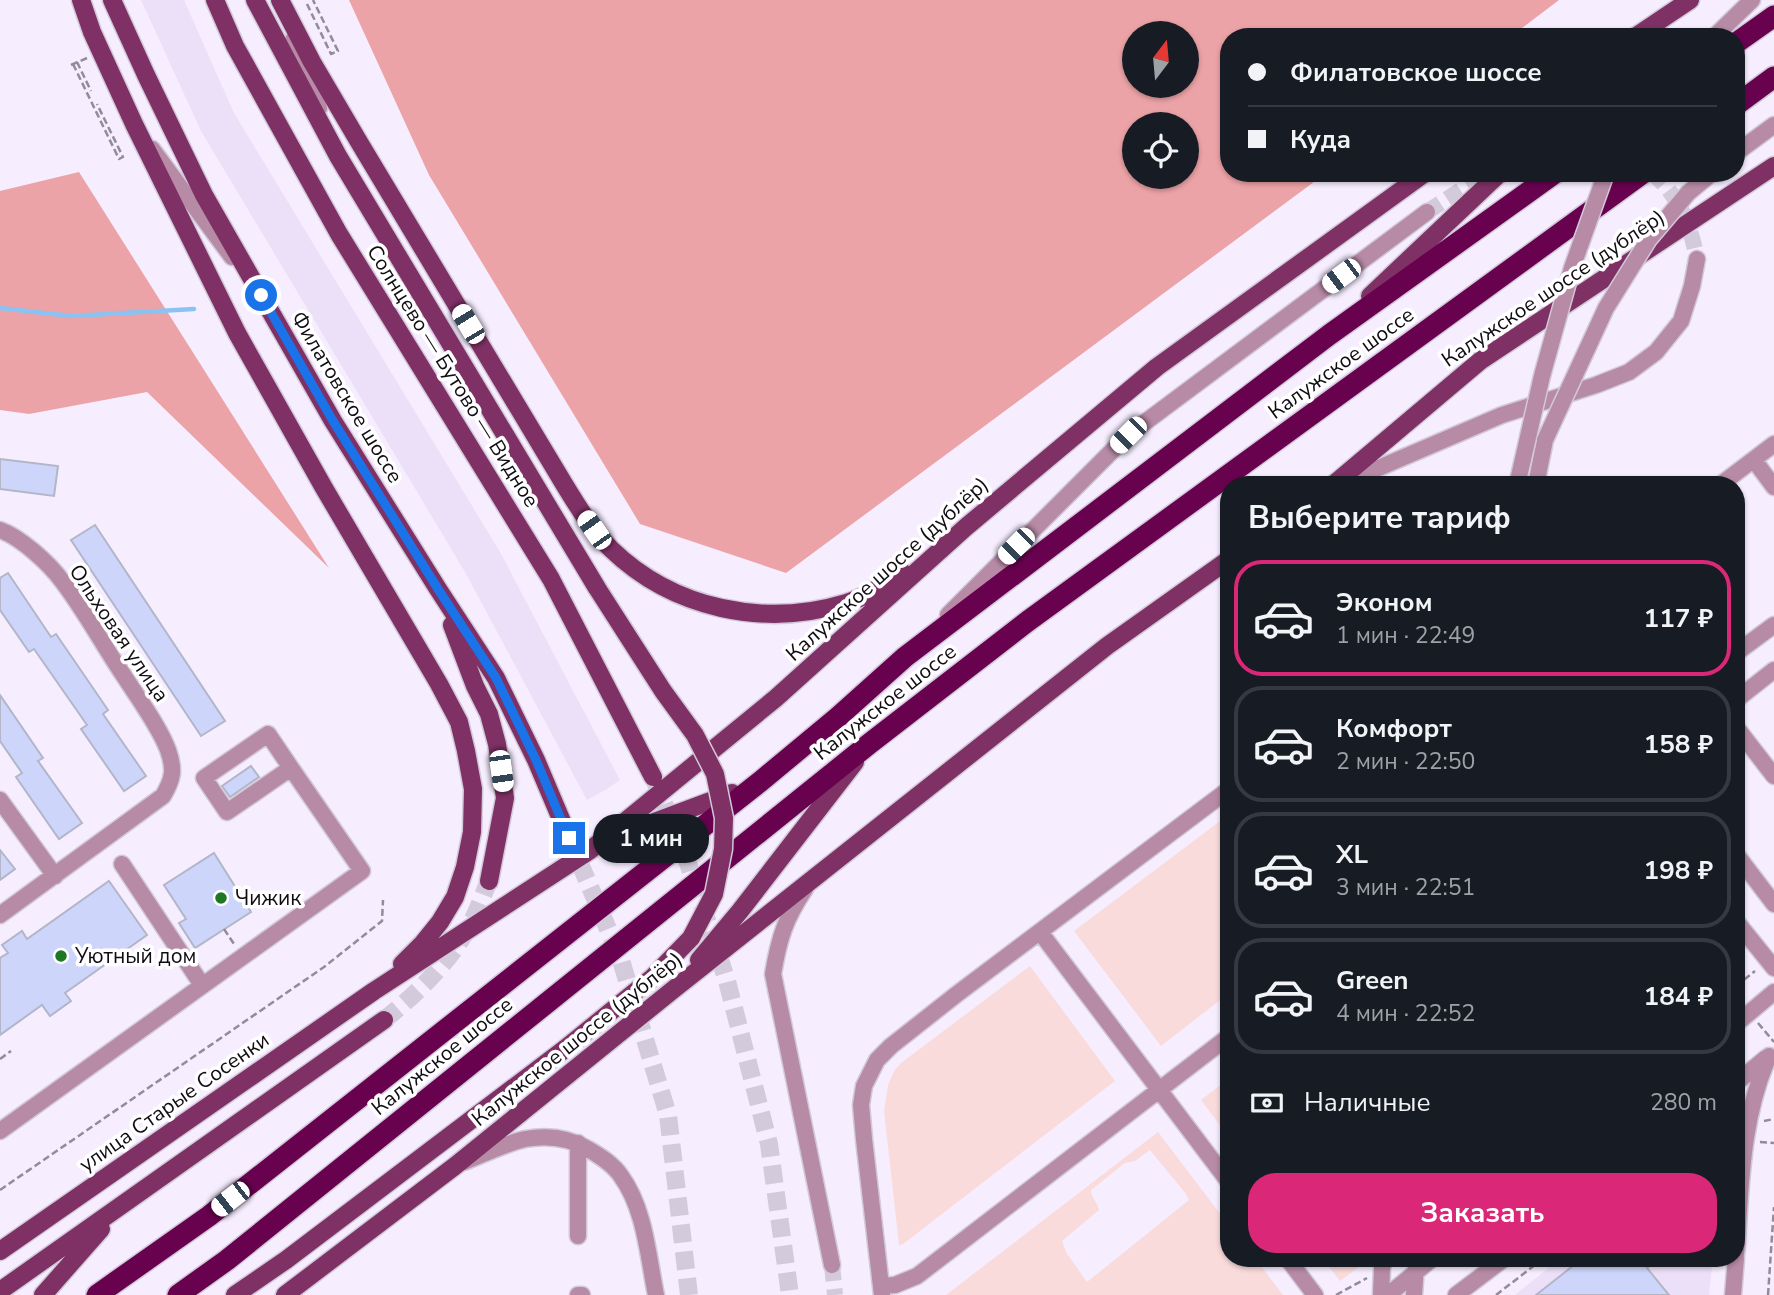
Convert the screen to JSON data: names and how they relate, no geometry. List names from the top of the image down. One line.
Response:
{"streets":{"highway":["Калужское шоссе"],"main road":["Калужское шоссе (дублёр)","Солнцево — Бутово — Видное","Филатовское шоссе","улица Старые Сосенки"],"street":["Ольховая улица"]},"crossings":[["Калужское шоссе (дублёр)","улица Старые Сосенки"]],"places":["Чижик","Уютный дом"],"north":"top","page":{"banner":["Филатовское шоссе","Куда"],"heading":"Выберите тариф","list":[{"name":"Эконом","note":"1 мин · 22:49","value":"117 ₽"},{"name":"Комфорт","note":"2 мин · 22:50","value":"158 ₽"},{"name":"XL","note":"3 мин · 22:51","value":"198 ₽"},{"name":"Green","note":"4 мин · 22:52","value":"184 ₽"}],"bubble":"1 мин","pay":["Наличные","280 m"],"buttons":"Заказать"}}
